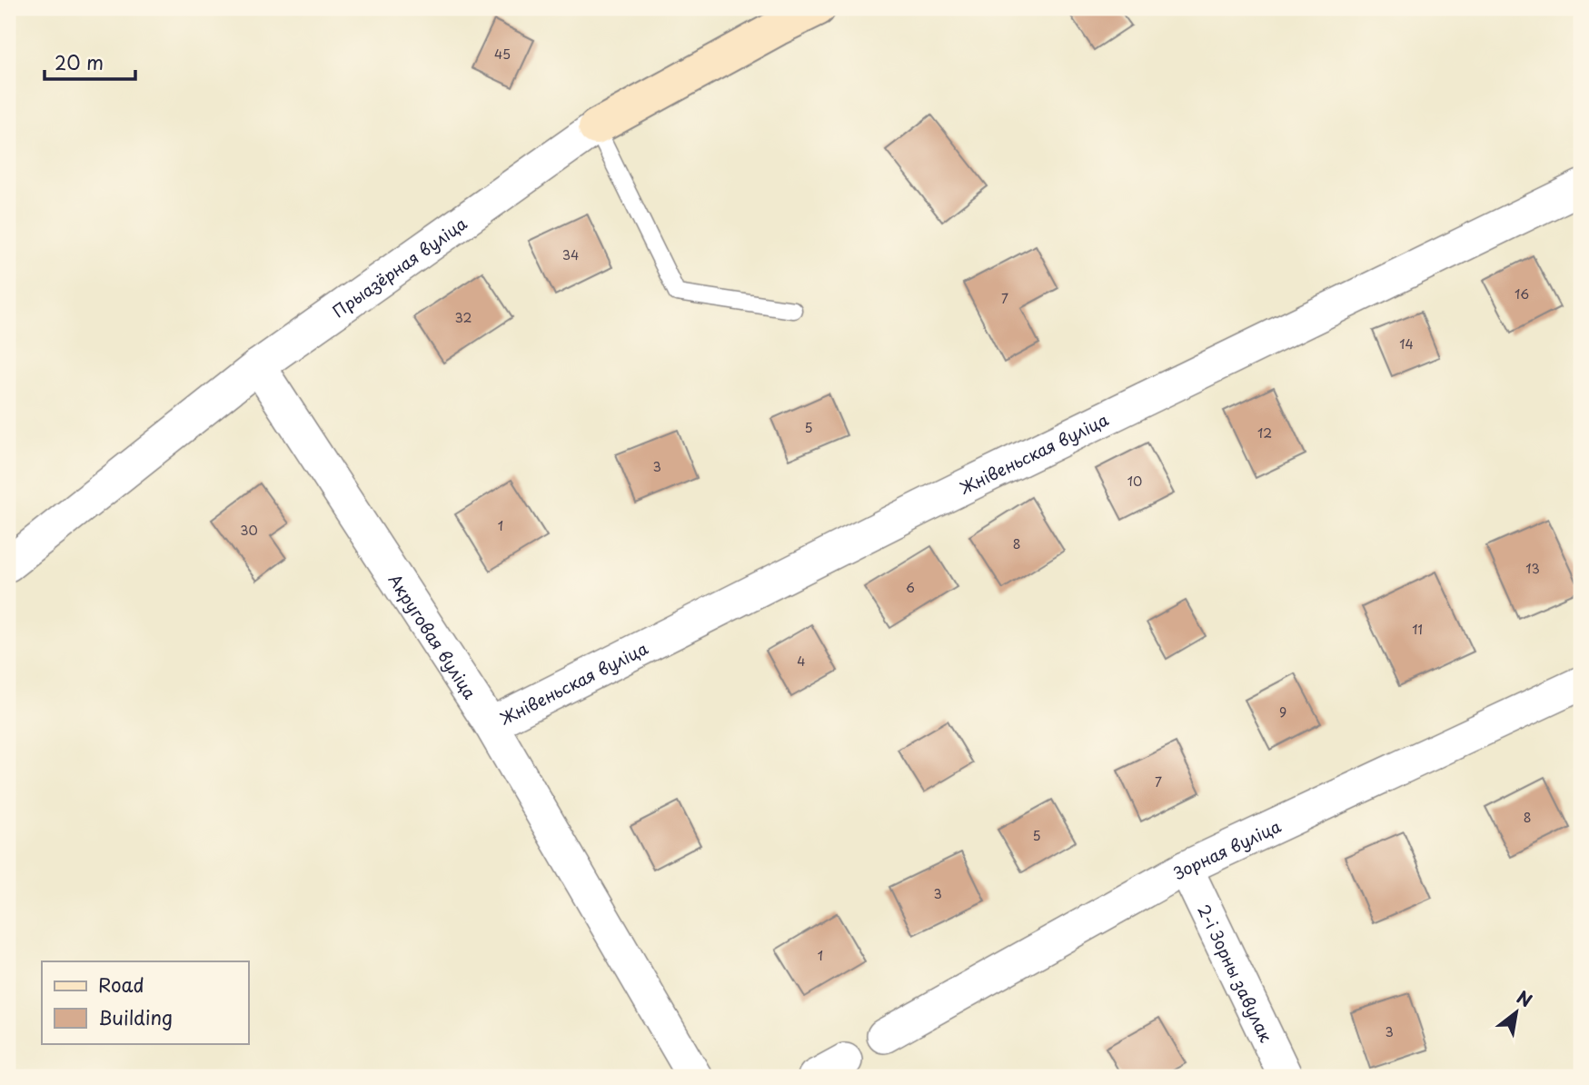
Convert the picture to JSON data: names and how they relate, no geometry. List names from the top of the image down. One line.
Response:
{"streets":{"street":["Прыазёрная вуліца","Жнівеньская вуліца","Акруговая вуліца","Зорная вуліца","2-і Зорны завулак"]},"crossings":[["Прыазёрная вуліца","Акруговая вуліца"],["Жнівеньская вуліца","Акруговая вуліца"],["Зорная вуліца","2-і Зорны завулак"]],"house_numbers":["45","34","16","7","32","14","5","12","3","10","1","30","8","13","6","11","4","9","7","8","5","3","1","3"],"legend":["Road","Building"],"scale_bar":"20 m","north":"top right"}
